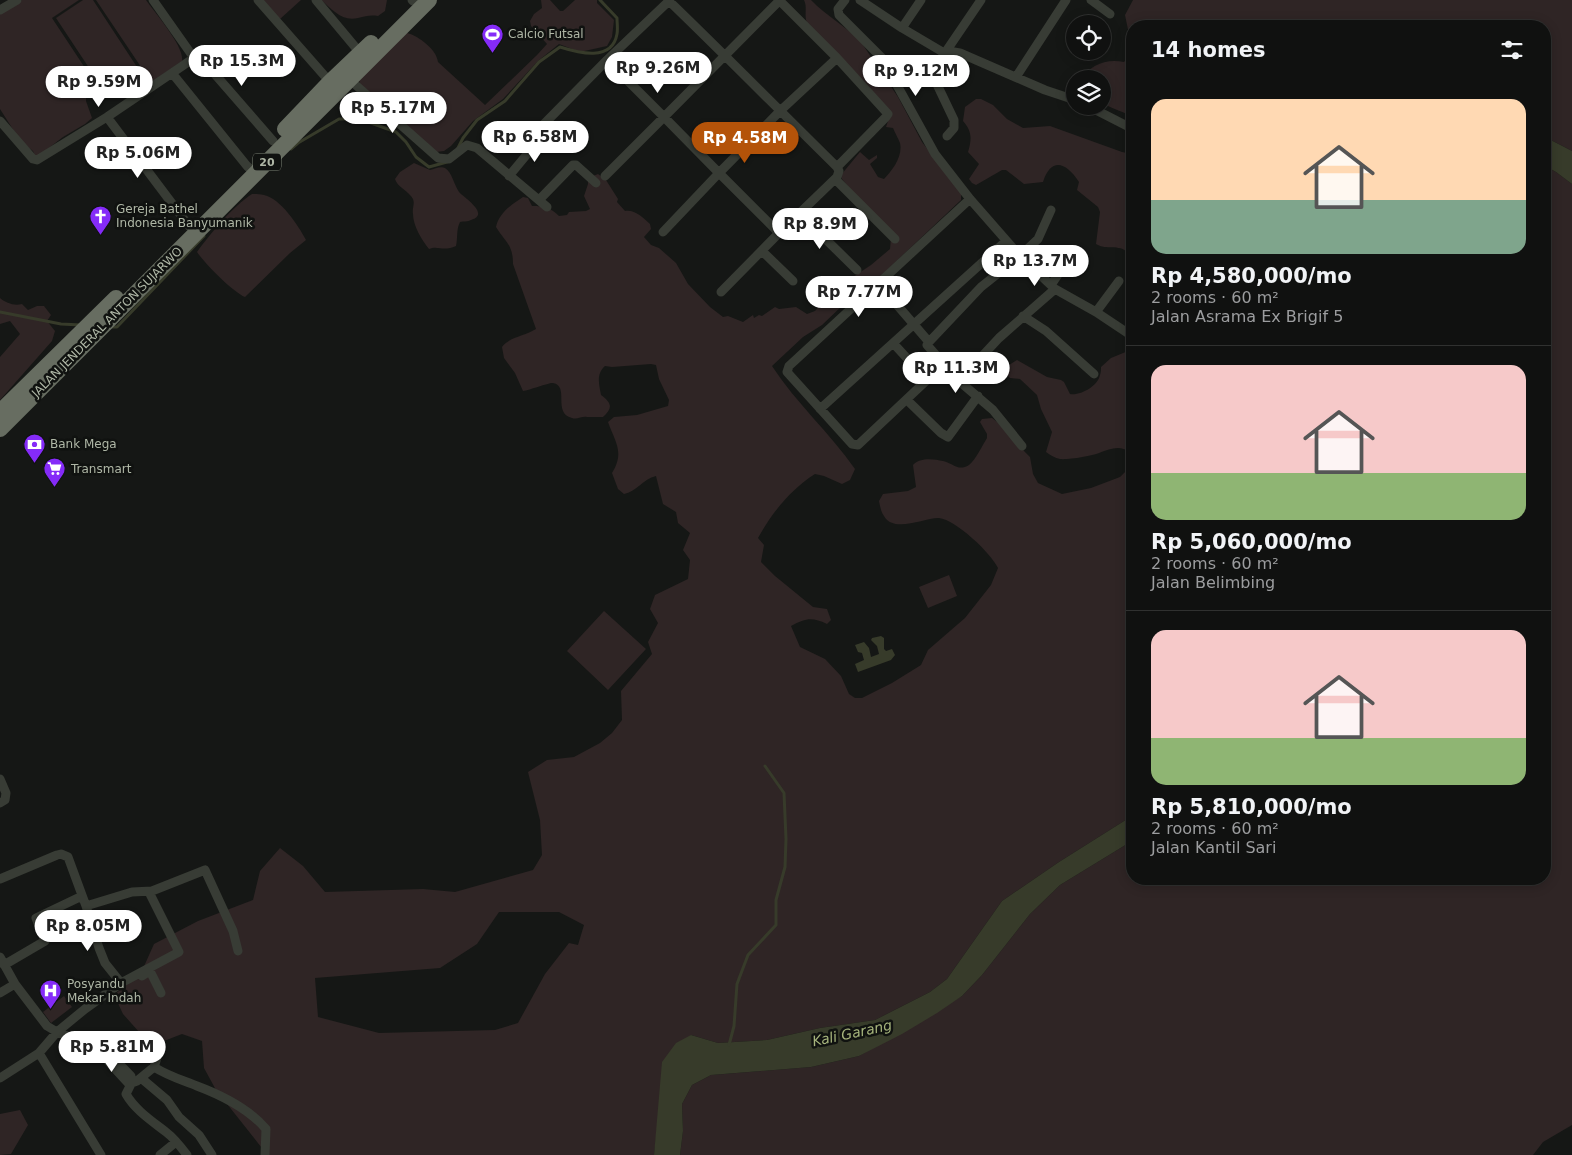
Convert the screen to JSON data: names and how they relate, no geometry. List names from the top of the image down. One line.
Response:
{"streets":{"highway":["20","JALAN JENDERAL ANTON SUJARWO"]},"water":["Kali Garang"],"places":{"sports":["Calcio Futsal"],"church":["Gereja Bathel Indonesia Banyumanik"],"bank":["Bank Mega"],"supermarket":["Transmart"],"hospital":["Posyandu Mekar Indah"]},"page":{"heading":"14 homes","price":["Rp 15.3M","Rp 9.26M","Rp 9.12M","Rp 9.59M","Rp 5.17M","Rp 6.58M","Rp 4.58M","Rp 5.06M","Rp 8.9M","Rp 13.7M","Rp 7.77M","Rp 11.3M","Rp 8.05M","Rp 5.81M"],"list":[{"name":"Rp 4,580,000/mo","note":"2 rooms · 60 m² · Jalan Asrama Ex Brigif 5"},{"name":"Rp 5,060,000/mo","note":"2 rooms · 60 m² · Jalan Belimbing"},{"name":"Rp 5,810,000/mo","note":"2 rooms · 60 m² · Jalan Kantil Sari"}]}}
